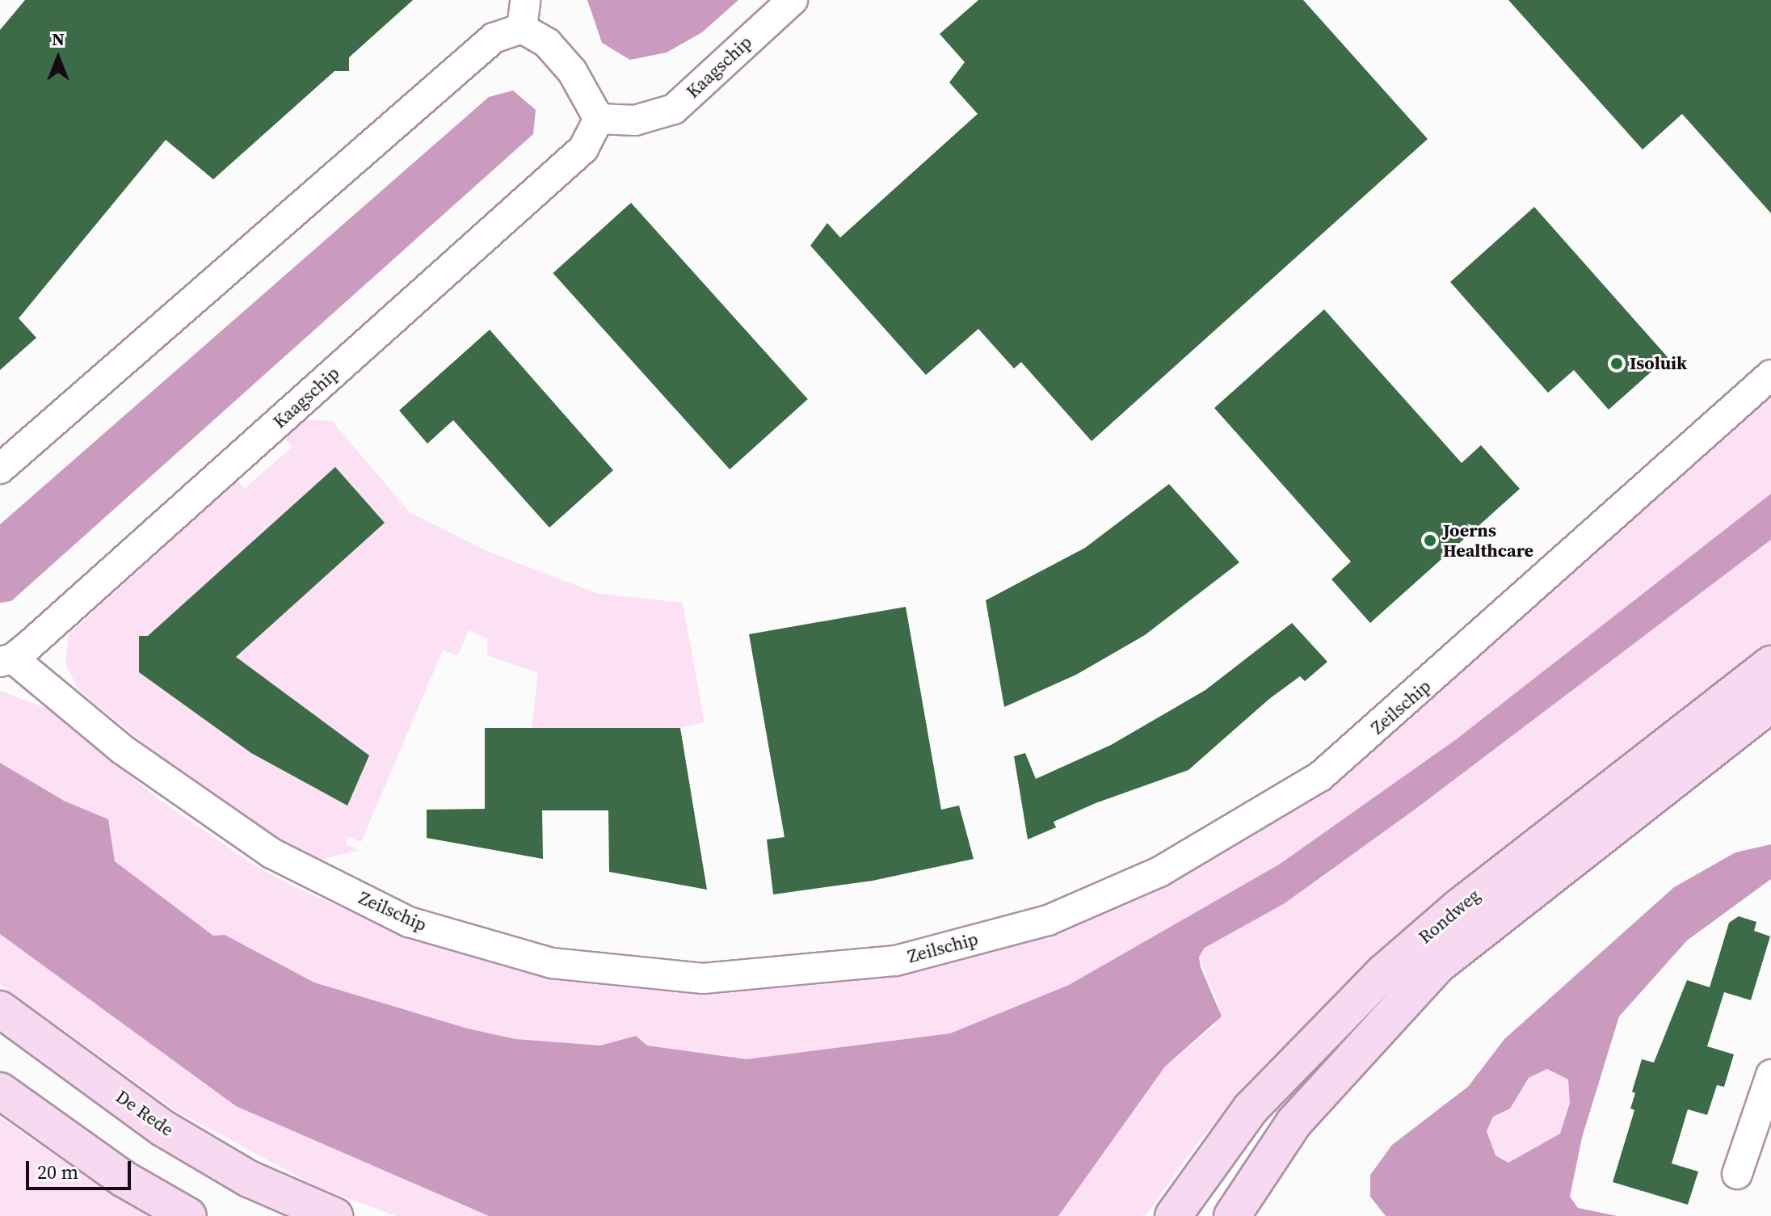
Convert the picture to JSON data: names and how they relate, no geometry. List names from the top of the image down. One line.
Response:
{"streets":{"main road":["Rondweg","De Rede"],"street":["Kaagschip","Zeilschip"]},"crossings":[["Kaagschip","Zeilschip"]],"places":["Isoluik","Joerns Healthcare"],"scale_bar":"20 m","north":"top"}
